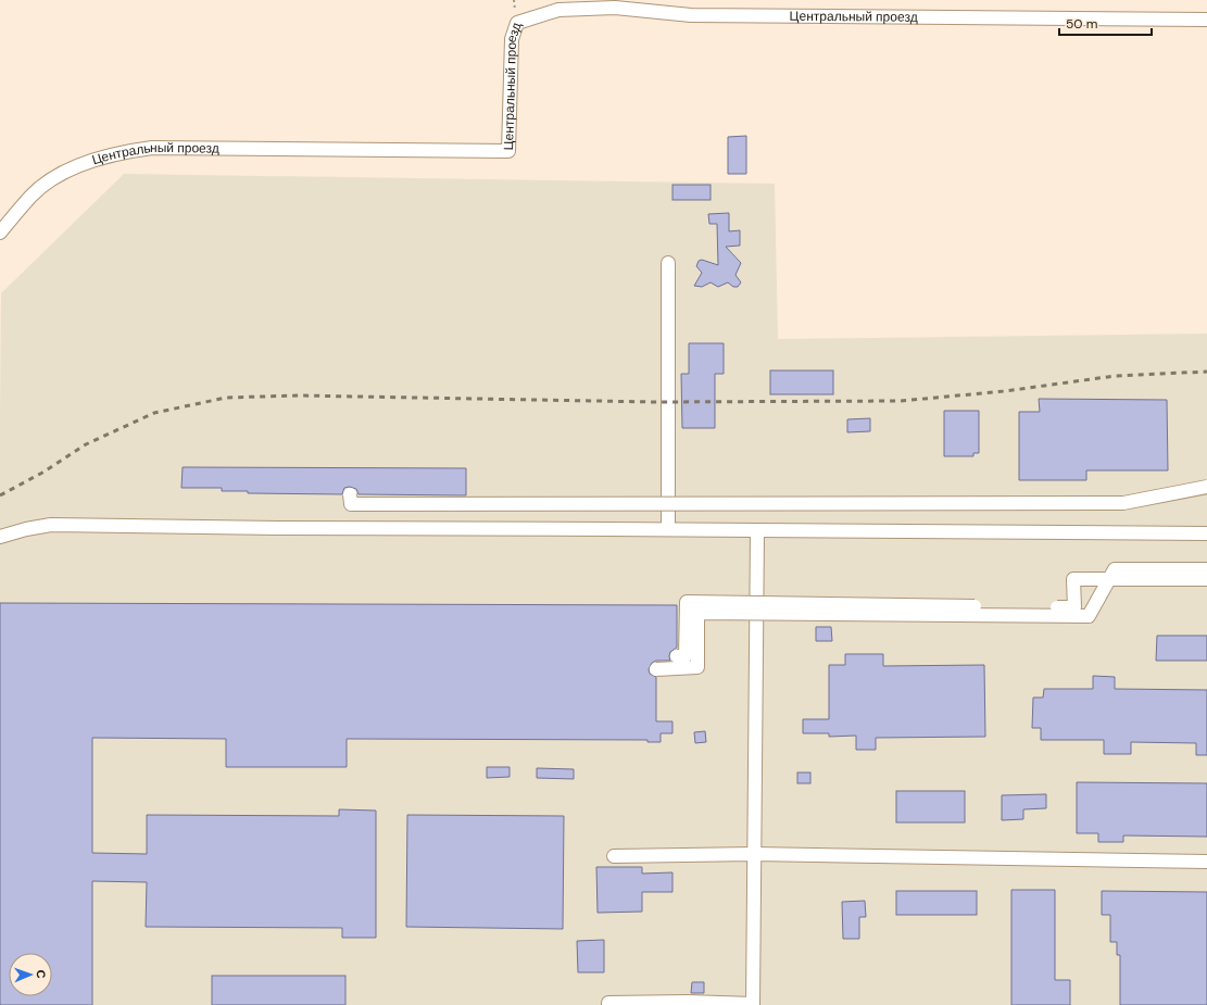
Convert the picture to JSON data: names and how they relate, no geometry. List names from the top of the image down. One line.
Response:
{"streets":{"street":["Центральный проезд"]},"scale_bar":"50 m","north":"right"}
